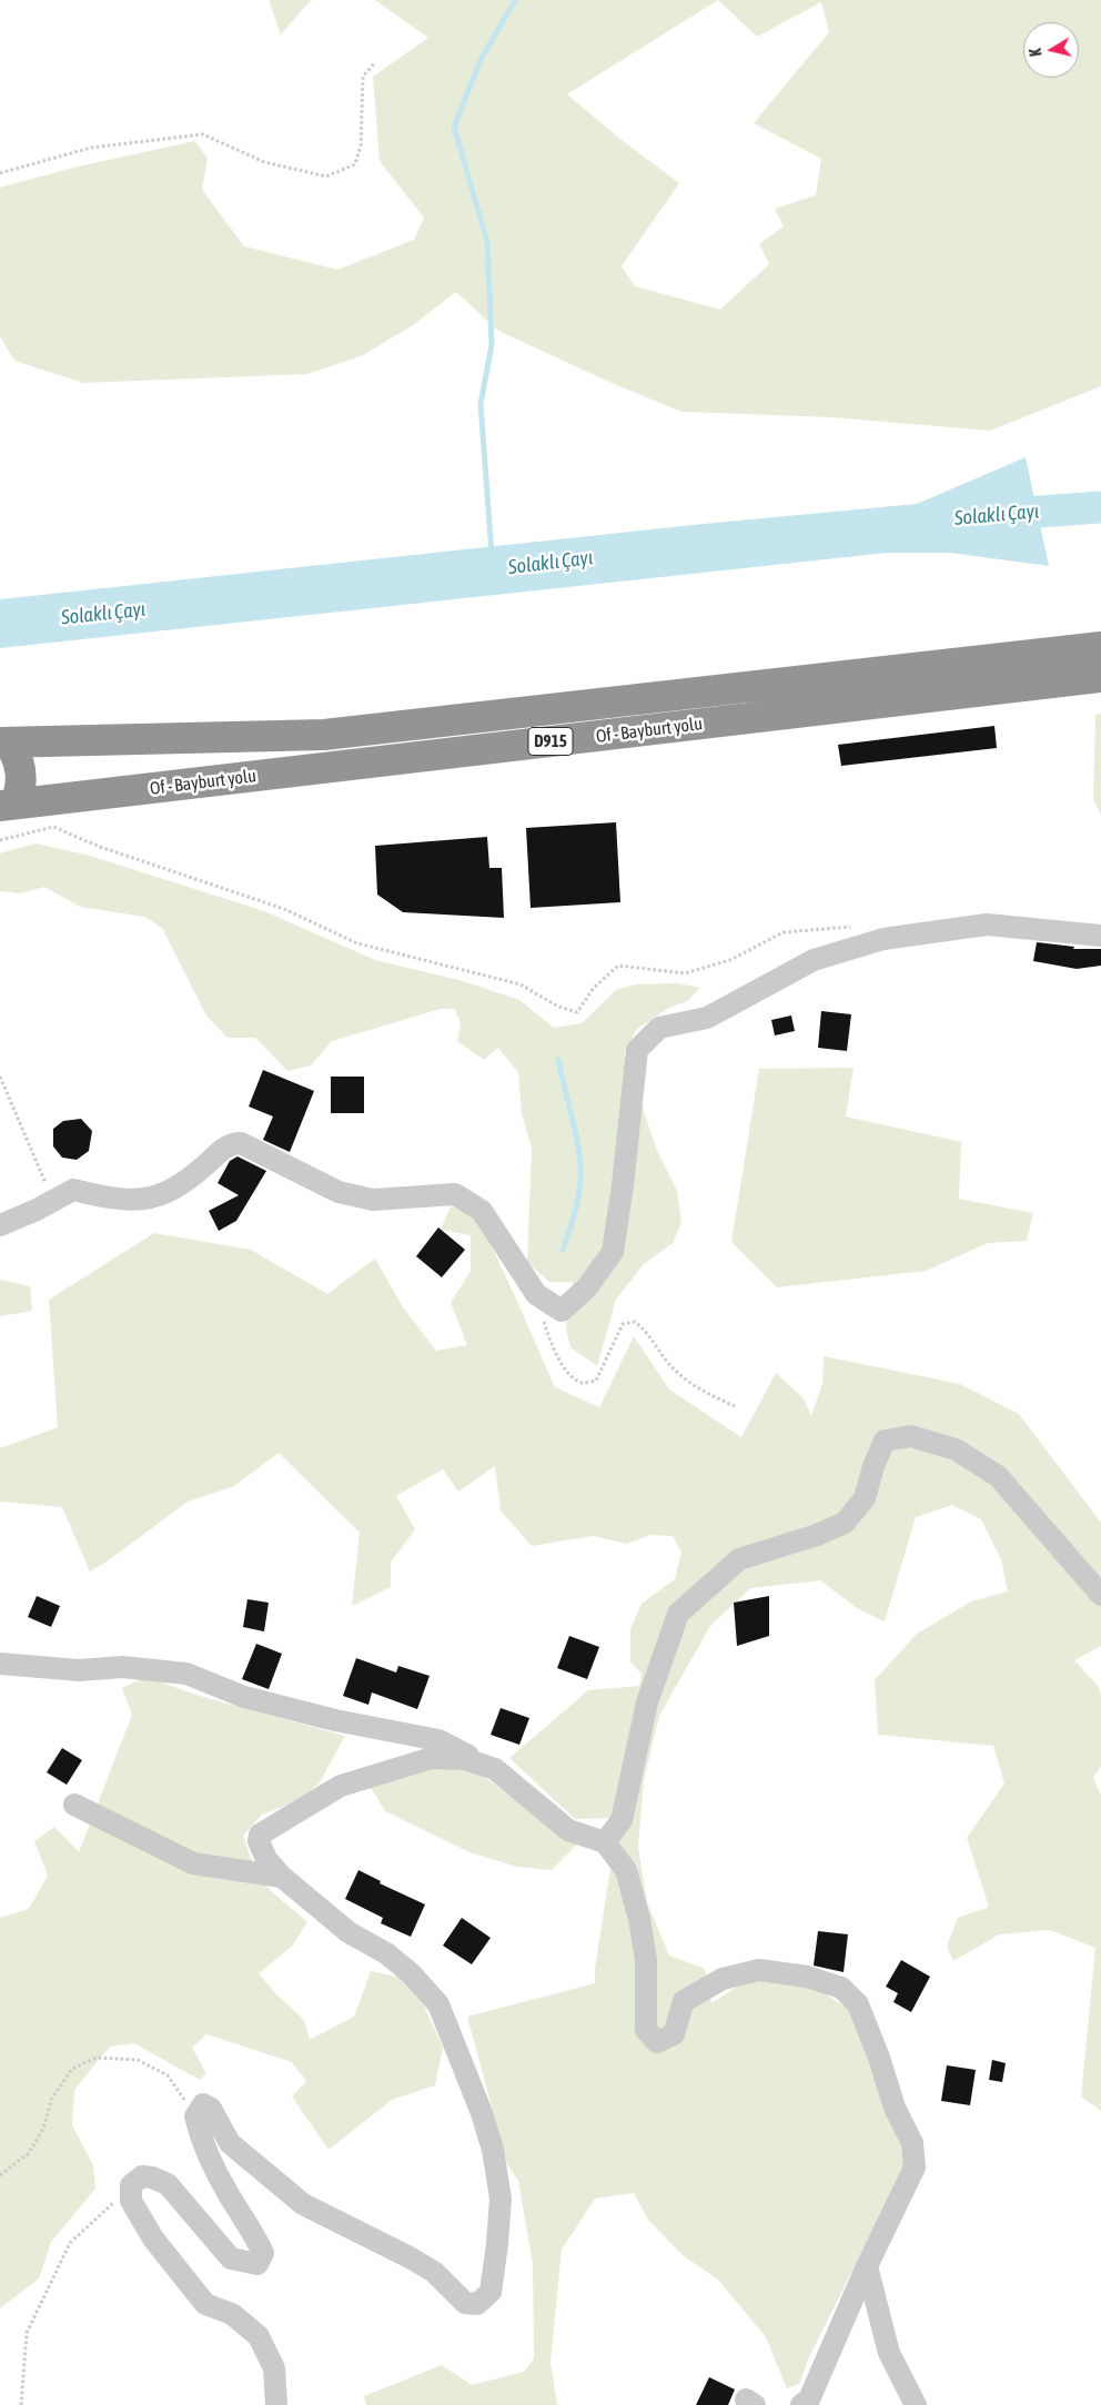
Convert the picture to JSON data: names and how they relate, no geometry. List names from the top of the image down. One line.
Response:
{"streets":{"highway":["Of - Bayburt yolu","D915"]},"water":["Solaklı Çayı"],"north":"left"}
